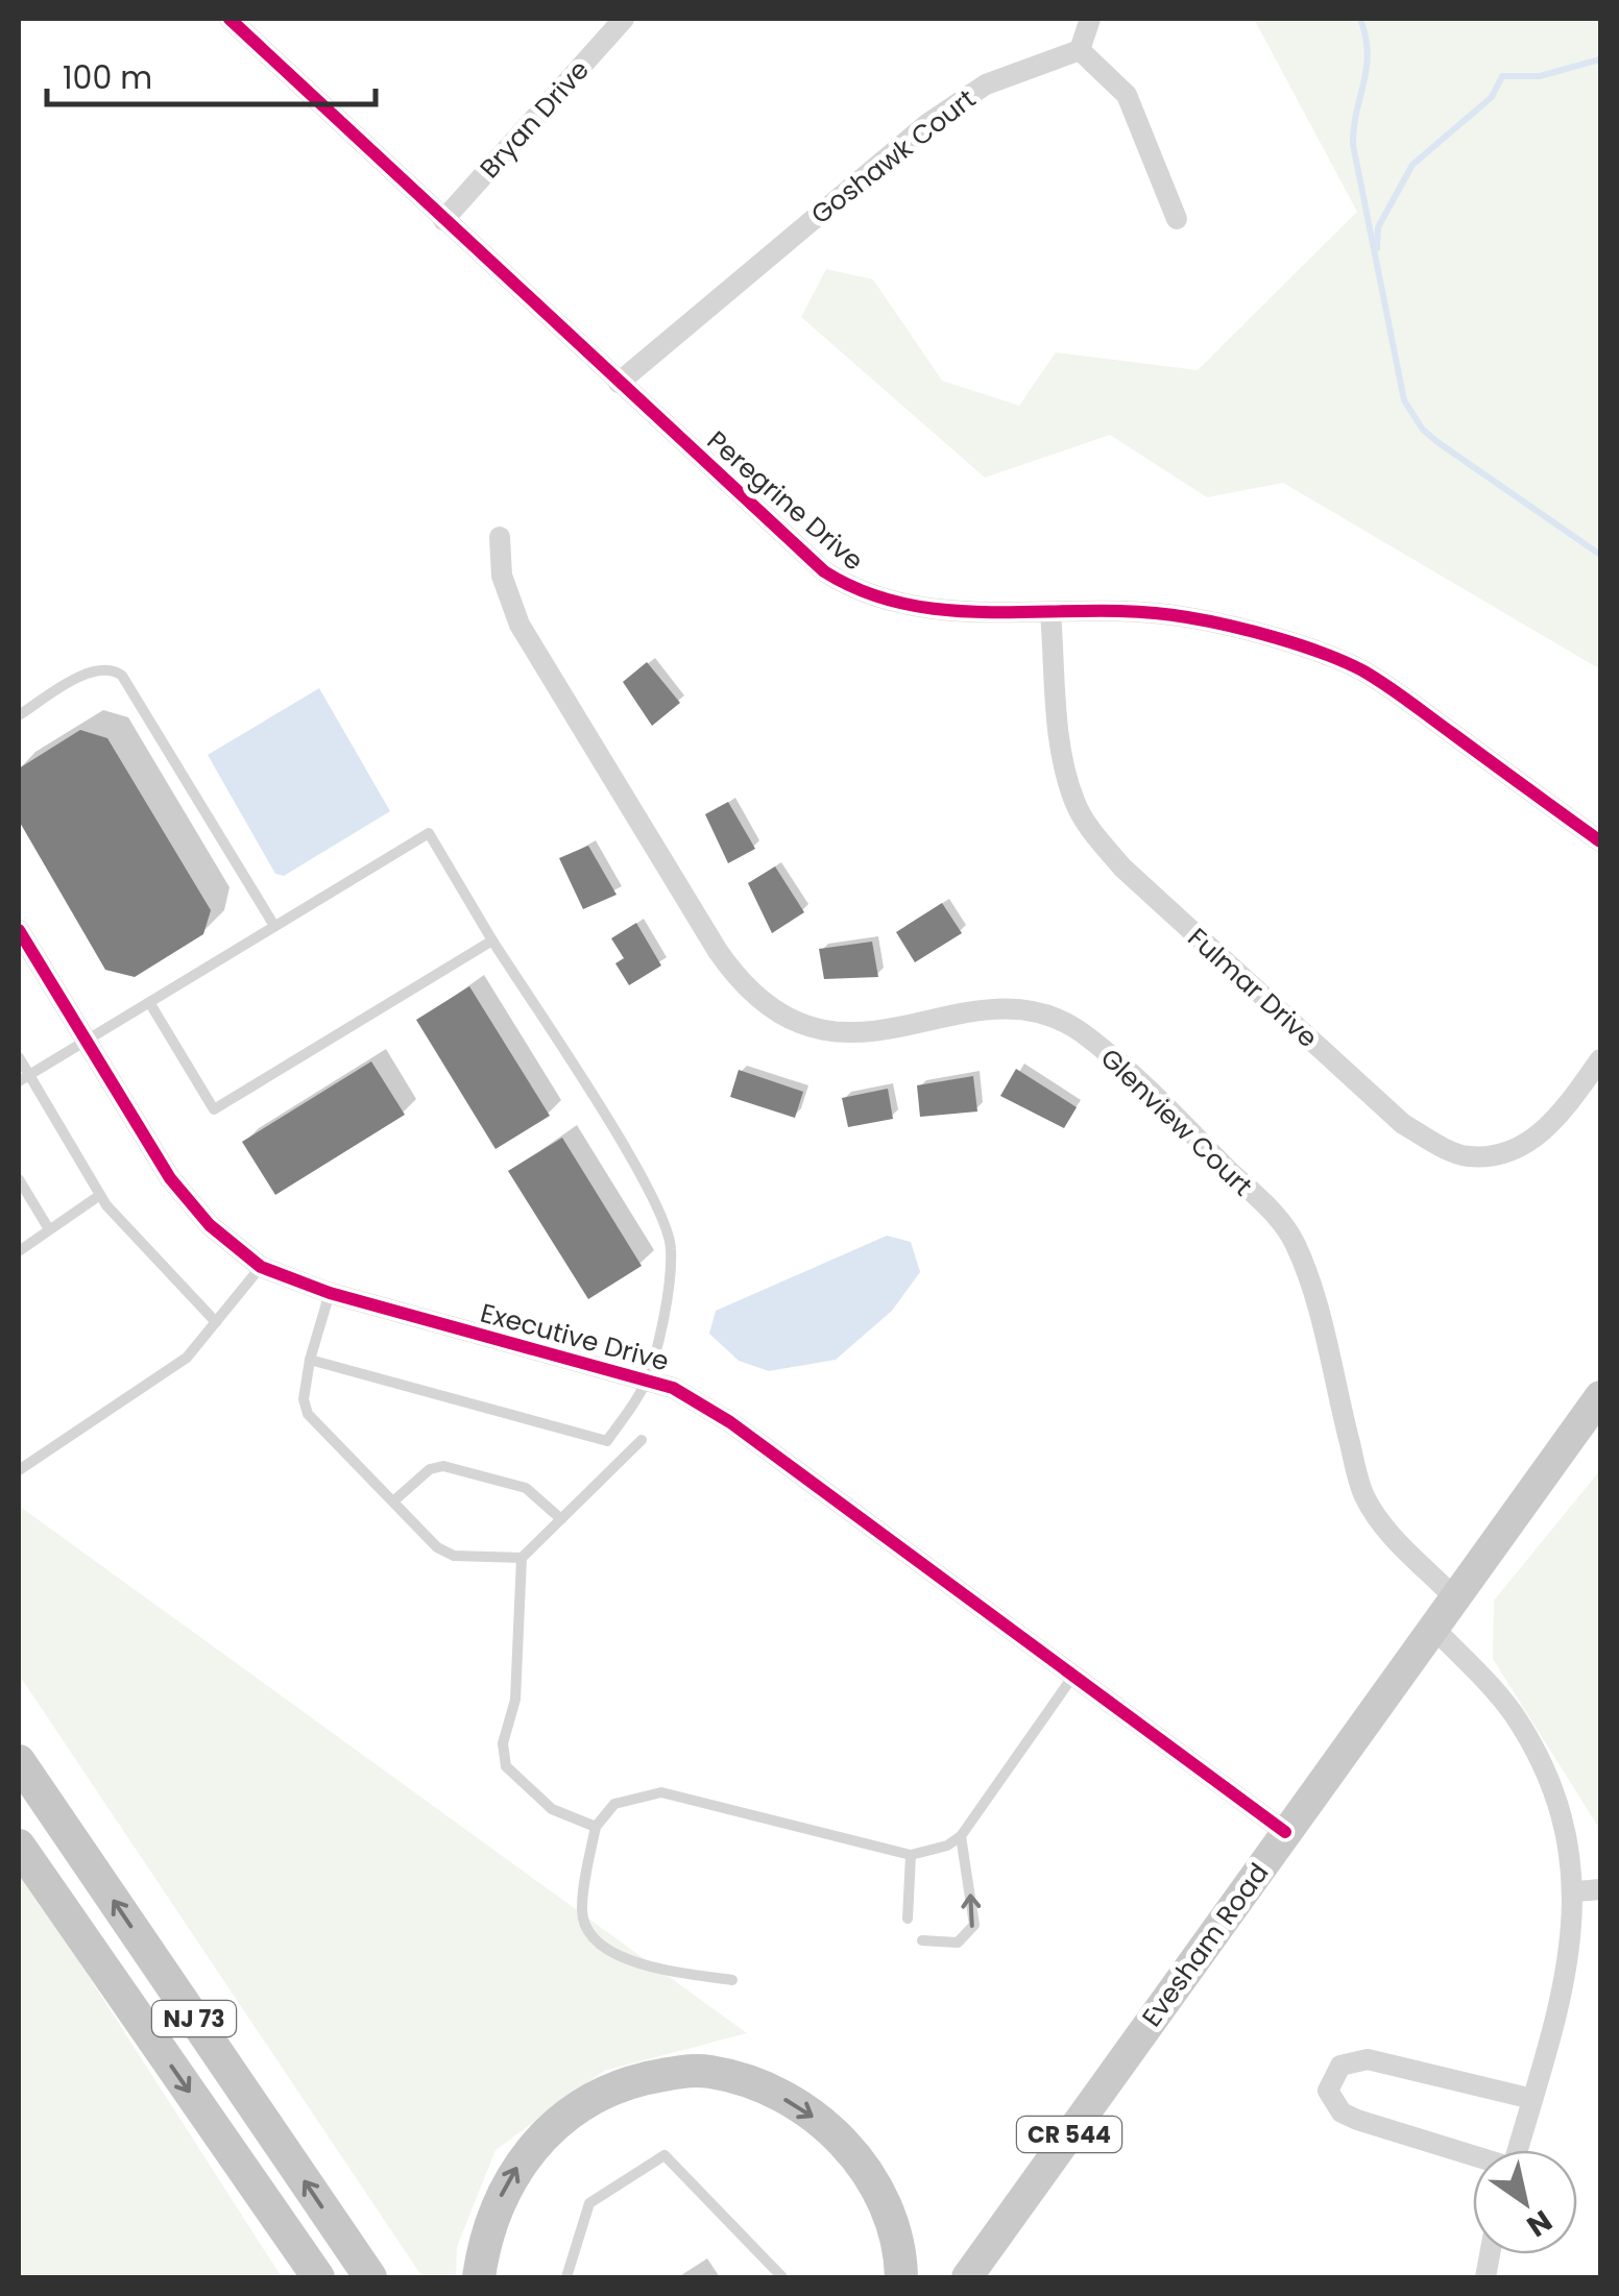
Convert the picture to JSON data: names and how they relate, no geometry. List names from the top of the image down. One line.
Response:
{"streets":{"highway":["NJ 73"],"main road":["Evesham Road","CR 544"],"street":["Bryan Drive","Goshawk Court","Peregrine Drive","Fulmar Drive","Glenview Court","Executive Drive"]},"crossings":[["Bryan Drive","Peregrine Drive"],["Goshawk Court","Peregrine Drive"],["Peregrine Drive","Fulmar Drive"],["Glenview Court","Evesham Road"],["Executive Drive","Evesham Road"]],"scale_bar":"100 m","north":"bottom right"}
